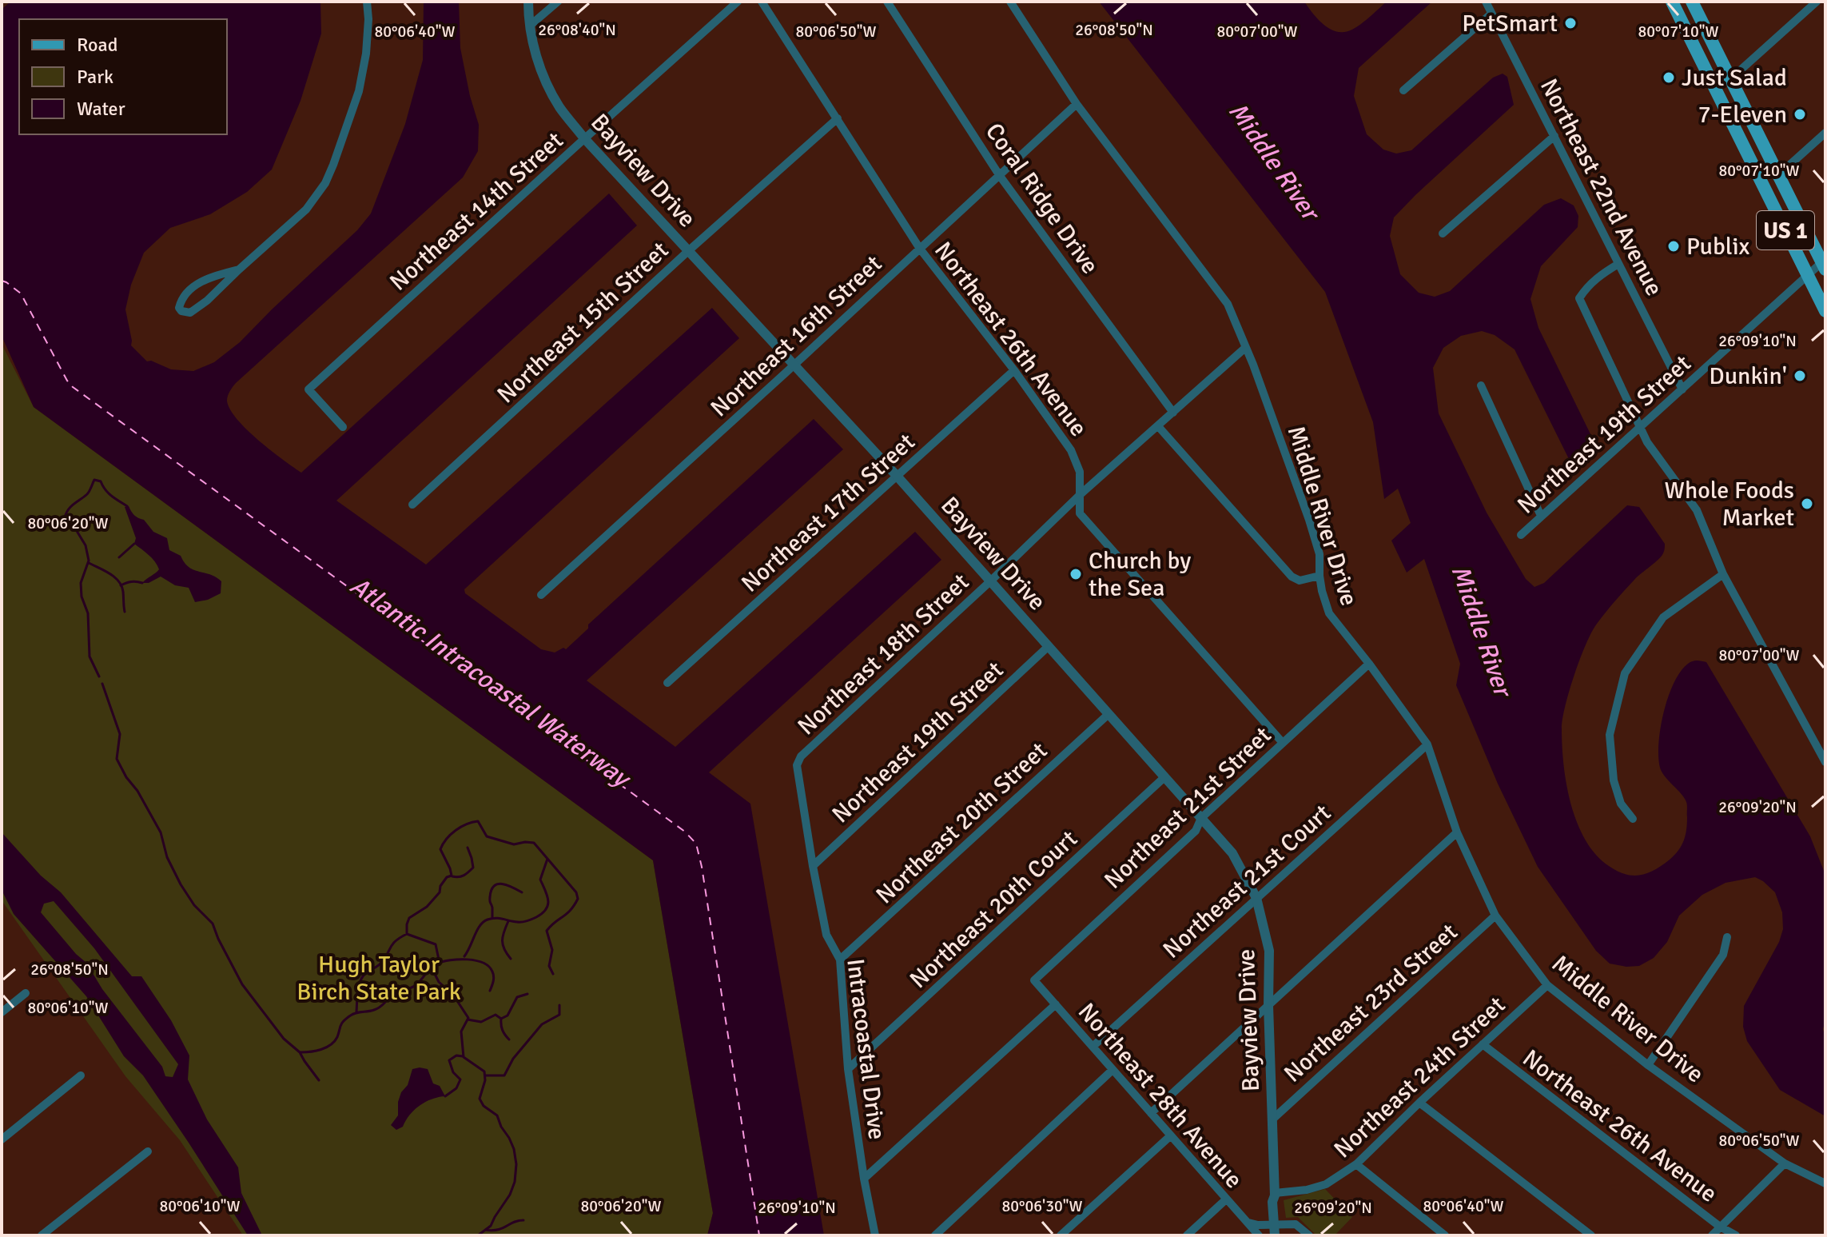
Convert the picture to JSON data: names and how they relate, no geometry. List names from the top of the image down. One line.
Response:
{"streets":{"main road":["US 1"],"street":["Bayview Drive","Northeast 22nd Avenue","Coral Ridge Drive","Northeast 14th Street","Northeast 15th Street","Northeast 16th Street","Northeast 26th Avenue","Northeast 19th Street","Northeast 17th Street","Middle River Drive","Northeast 18th Street","Northeast 21st Street","Northeast 20th Street","Northeast 21st Court","Northeast 20th Court","Northeast 23rd Street","Intracoastal Drive","Northeast 24th Street","Northeast 28th Avenue"]},"crossings":[["Bayview Drive","Northeast 14th Street"],["Bayview Drive","Northeast 15th Street"],["Bayview Drive","Northeast 16th Street"],["Bayview Drive","Northeast 19th Street"],["Bayview Drive","Northeast 17th Street"],["Bayview Drive","Northeast 18th Street"],["Bayview Drive","Northeast 21st Street"],["Bayview Drive","Northeast 20th Street"],["Bayview Drive","Northeast 21st Court"],["Bayview Drive","Northeast 20th Court"],["Bayview Drive","Northeast 23rd Street"],["Bayview Drive","Northeast 24th Street"],["Northeast 22nd Avenue","Northeast 19th Street"],["Coral Ridge Drive","Northeast 16th Street"],["Coral Ridge Drive","Northeast 18th Street"],["US 1","Northeast 19th Street"],["Northeast 15th Street","Northeast 26th Avenue"],["Northeast 16th Street","Northeast 26th Avenue"],["Northeast 16th Street","Middle River Drive"],["Northeast 26th Avenue","Northeast 17th Street"],["Northeast 26th Avenue","Northeast 18th Street"],["Northeast 26th Avenue","Northeast 21st Street"],["Northeast 26th Avenue","Northeast 24th Street"],["Northeast 19th Street","Intracoastal Drive"],["Middle River Drive","Northeast 18th Street"],["Middle River Drive","Northeast 21st Street"],["Middle River Drive","Northeast 21st Court"],["Middle River Drive","Northeast 23rd Street"],["Middle River Drive","Northeast 24th Street"],["Northeast 18th Street","Intracoastal Drive"],["Northeast 21st Street","Northeast 28th Avenue"],["Northeast 20th Street","Intracoastal Drive"],["Northeast 21st Court","Northeast 28th Avenue"],["Northeast 20th Court","Intracoastal Drive"]],"water":["Middle River","Atlantic Intracoastal Waterway"],"parks":["Hugh Taylor Birch State Park"],"places":["PetSmart","Just Salad","7-Eleven","Publix","Dunkin'","Whole Foods Market","Church by the Sea"],"legend":["Road","Park","Water"],"coordinates":["26°08'40\"N","26°08'50\"N","80°06'40\"W","80°06'50\"W","80°07'00\"W","80°07'10\"W","26°09'10\"N","80°06'20\"W","26°09'20\"N","80°06'10\"W","80°06'30\"W"]}
